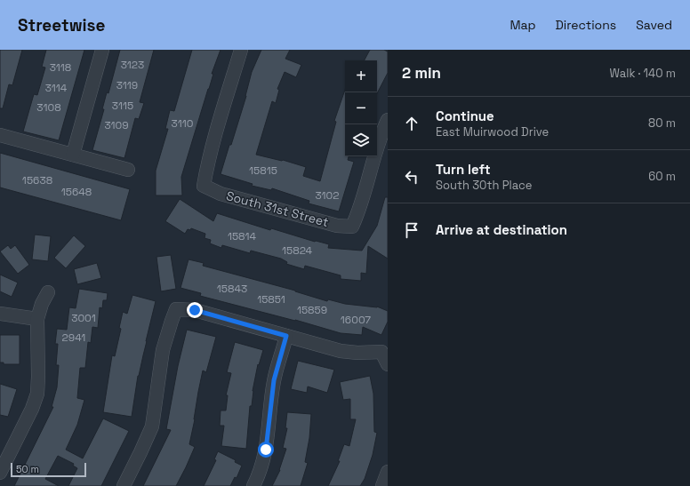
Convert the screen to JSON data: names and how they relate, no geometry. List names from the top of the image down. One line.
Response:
{"streets":{"street":["South 31st Street"]},"house_numbers":["3123","3118","3119","3114","3115","3108","3110","3109","15815","15638","15648","3102","15814","15824","15843","15851","15859","3001","16007","2941"],"scale_bar":"50 m","page":{"header":"Streetwise","nav":["Map","Directions","Saved"],"heading":["2 min","Walk · 140 m"],"map_buttons":["+","−"],"list":[["Continue","East Muirwood Drive","80 m"],["Turn left","South 30th Place","60 m"],"Arrive at destination"],"scale":"50 m"}}
